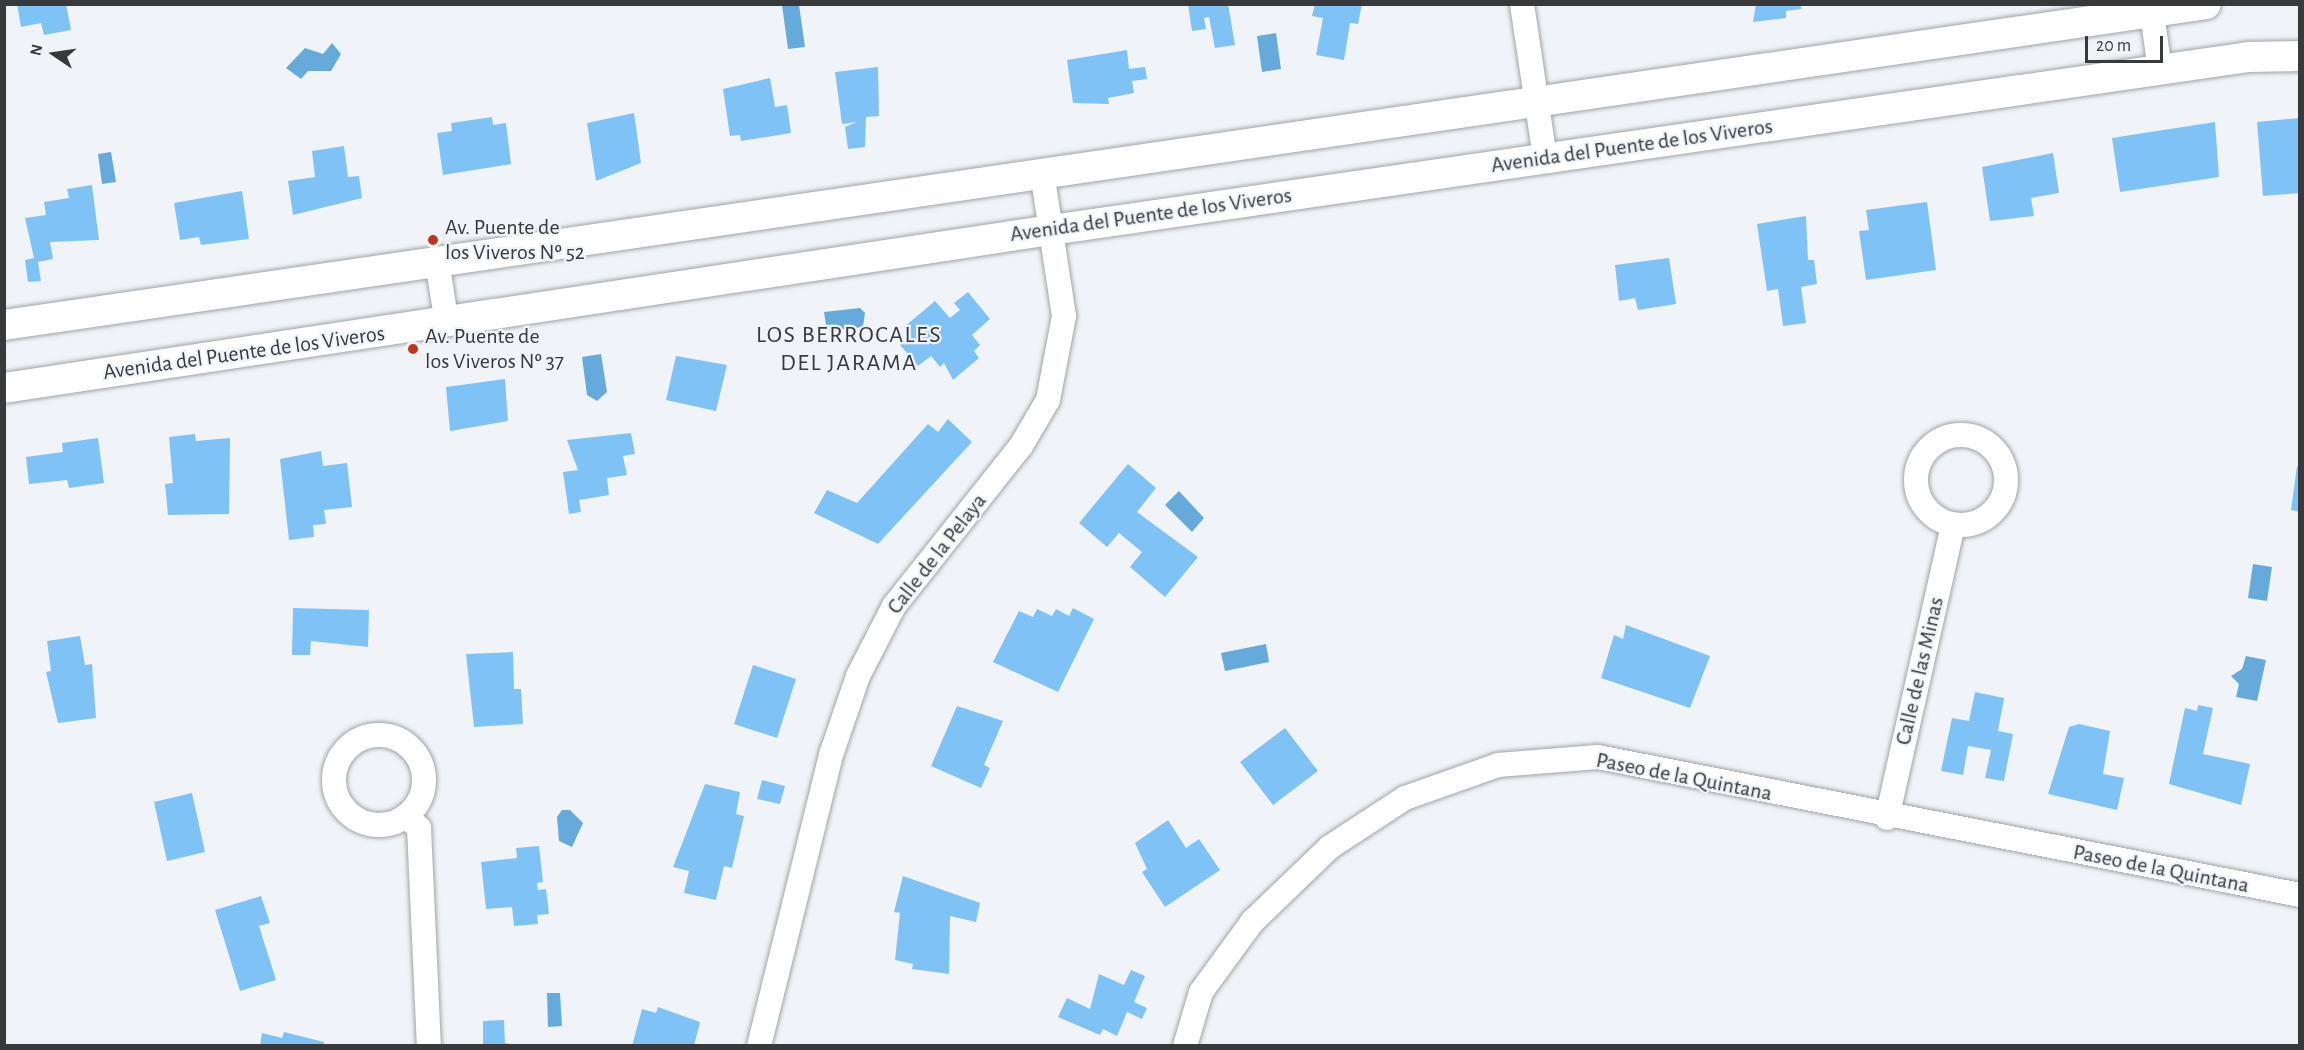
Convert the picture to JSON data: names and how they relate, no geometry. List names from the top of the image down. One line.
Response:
{"streets":{"street":["Avenida del Puente de los Viveros","Calle de la Pelaya","Calle de las Minas","Paseo de la Quintana"]},"crossings":[["Avenida del Puente de los Viveros","Calle de la Pelaya"],["Calle de las Minas","Paseo de la Quintana"]],"districts":["LOS BERROCALES DEL JARAMA"],"places":["Av. Puente de los Viveros Nº 52","Av. Puente de los Viveros Nº 37"],"scale_bar":"20 m","north":"left"}
